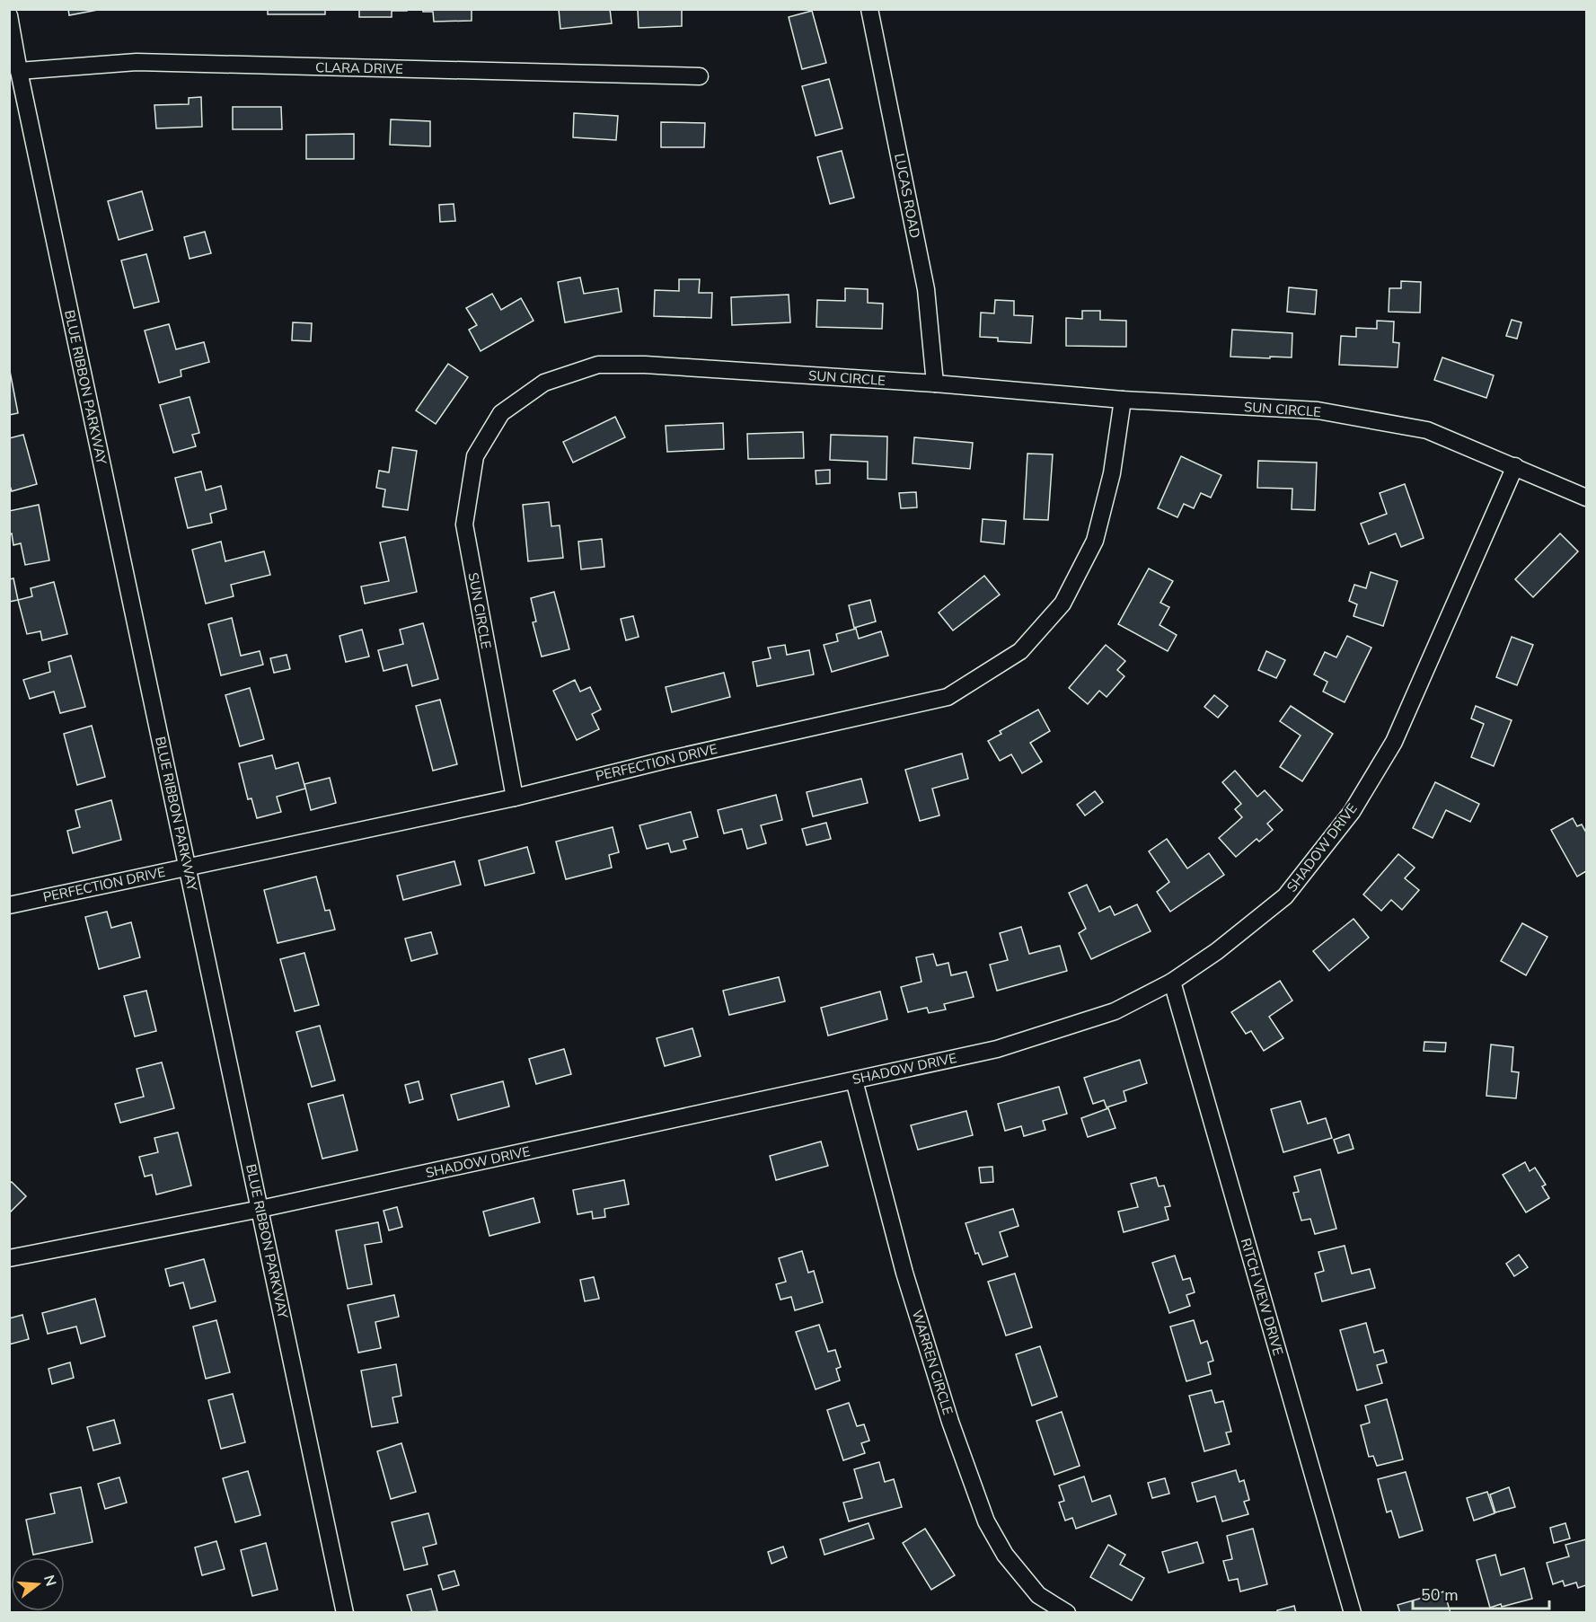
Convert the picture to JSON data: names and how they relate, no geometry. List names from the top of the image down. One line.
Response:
{"streets":{"street":["CLARA DRIVE","LUCAS ROAD","SUN CIRCLE","BLUE RIBBON PARKWAY","PERFECTION DRIVE","SHADOW DRIVE","RITCH VIEW DRIVE","WARREN CIRCLE"]},"crossings":[["CLARA DRIVE","BLUE RIBBON PARKWAY"],["LUCAS ROAD","SUN CIRCLE"],["SUN CIRCLE","PERFECTION DRIVE"],["SUN CIRCLE","SHADOW DRIVE"],["BLUE RIBBON PARKWAY","PERFECTION DRIVE"],["BLUE RIBBON PARKWAY","SHADOW DRIVE"],["SHADOW DRIVE","RITCH VIEW DRIVE"],["SHADOW DRIVE","WARREN CIRCLE"]],"scale_bar":"50 m","north":"right"}
